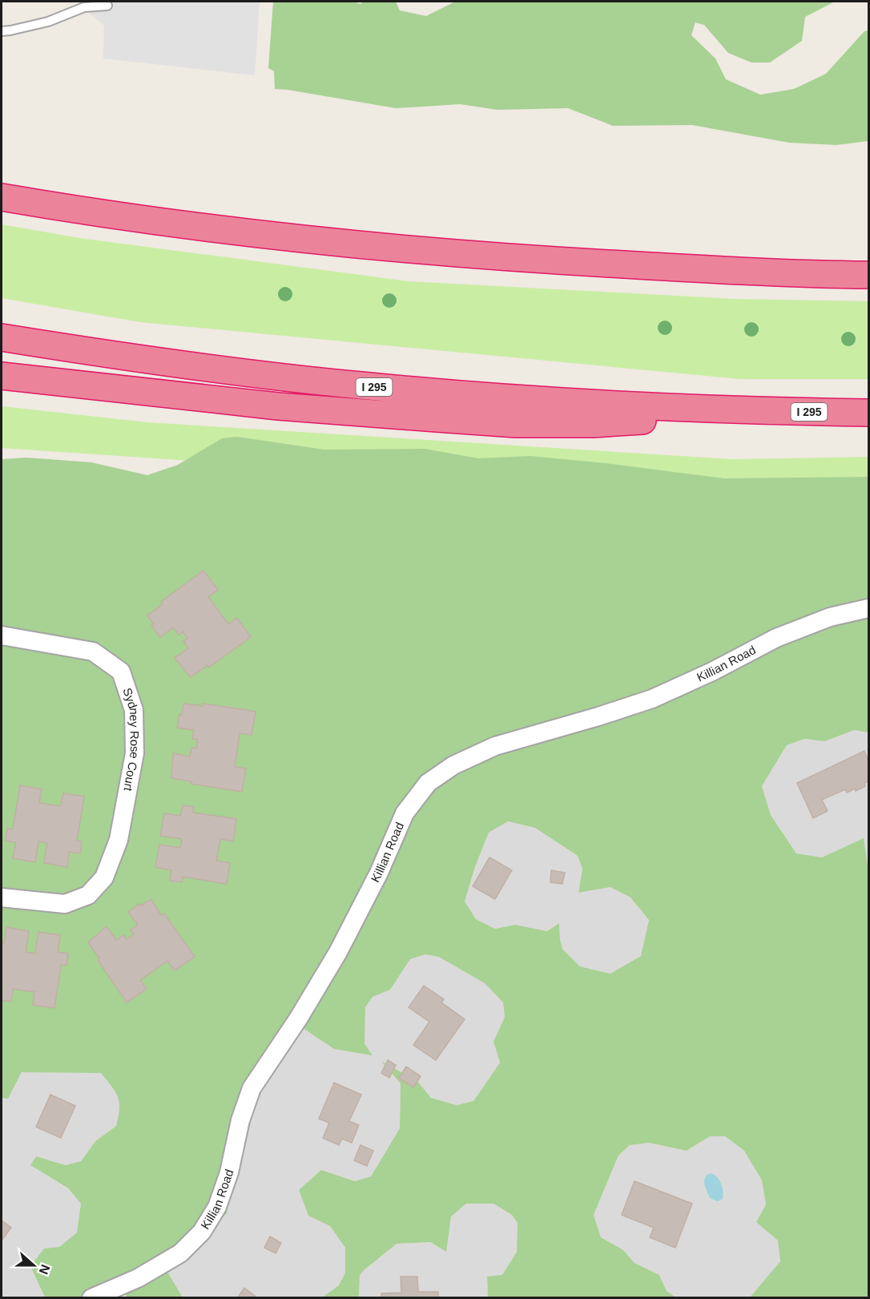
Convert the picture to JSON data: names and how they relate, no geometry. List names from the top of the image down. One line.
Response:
{"streets":{"highway":["I 295"],"street":["Killian Road","Sydney Rose Court"]},"north":"right"}
